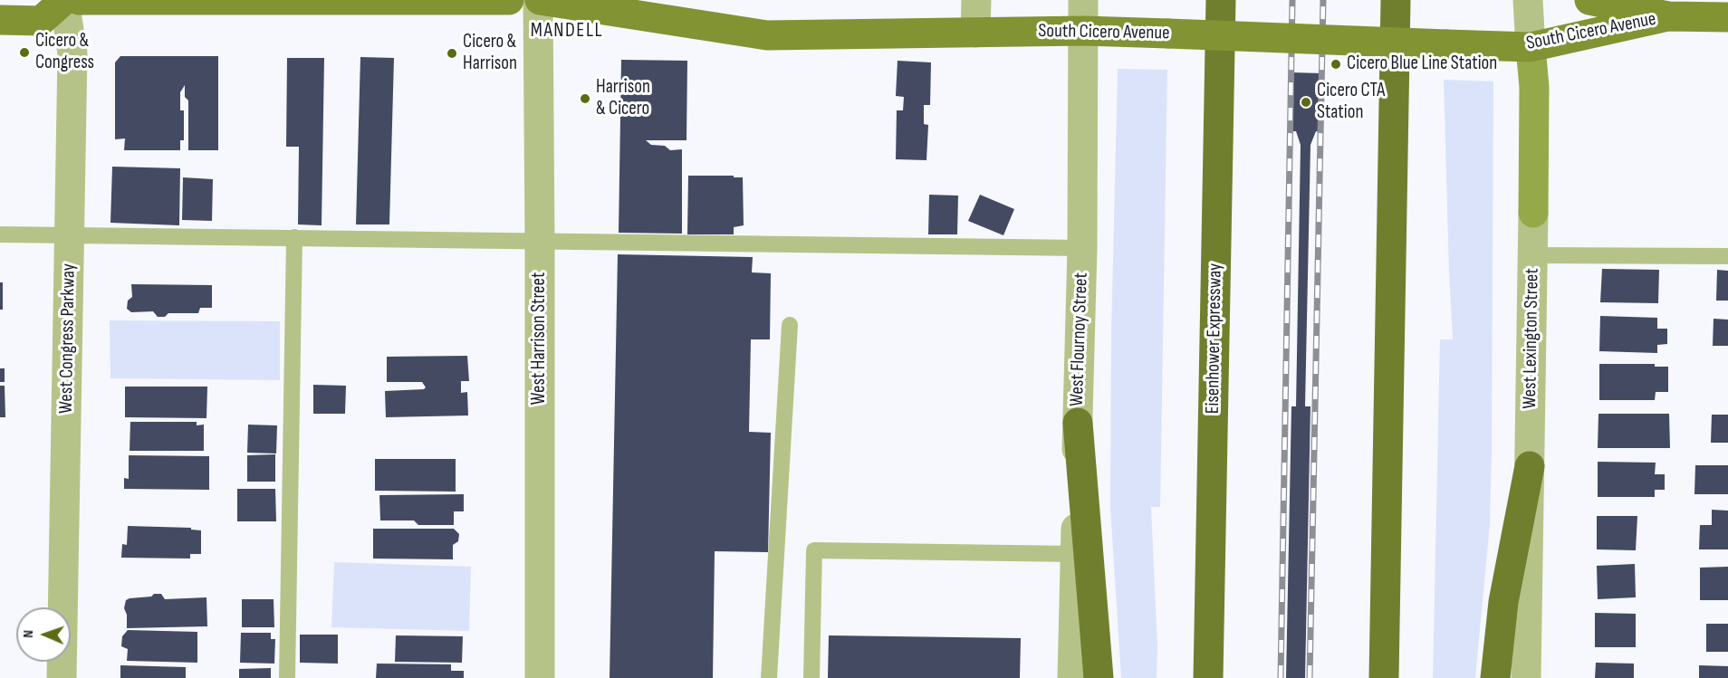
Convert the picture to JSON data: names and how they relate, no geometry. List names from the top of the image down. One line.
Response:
{"streets":{"highway":["Eisenhower Expressway"],"main road":["South Cicero Avenue","West Lexington Street"],"street":["West Congress Parkway","West Harrison Street","West Flournoy Street"]},"crossings":[["South Cicero Avenue","West Harrison Street"],["South Cicero Avenue","West Lexington Street"],["South Cicero Avenue","West Flournoy Street"]],"districts":["MANDELL"],"places":["Cicero & Congress","Cicero & Harrison","Cicero Blue Line Station","Harrison & Cicero","Cicero CTA Station"],"north":"left"}
